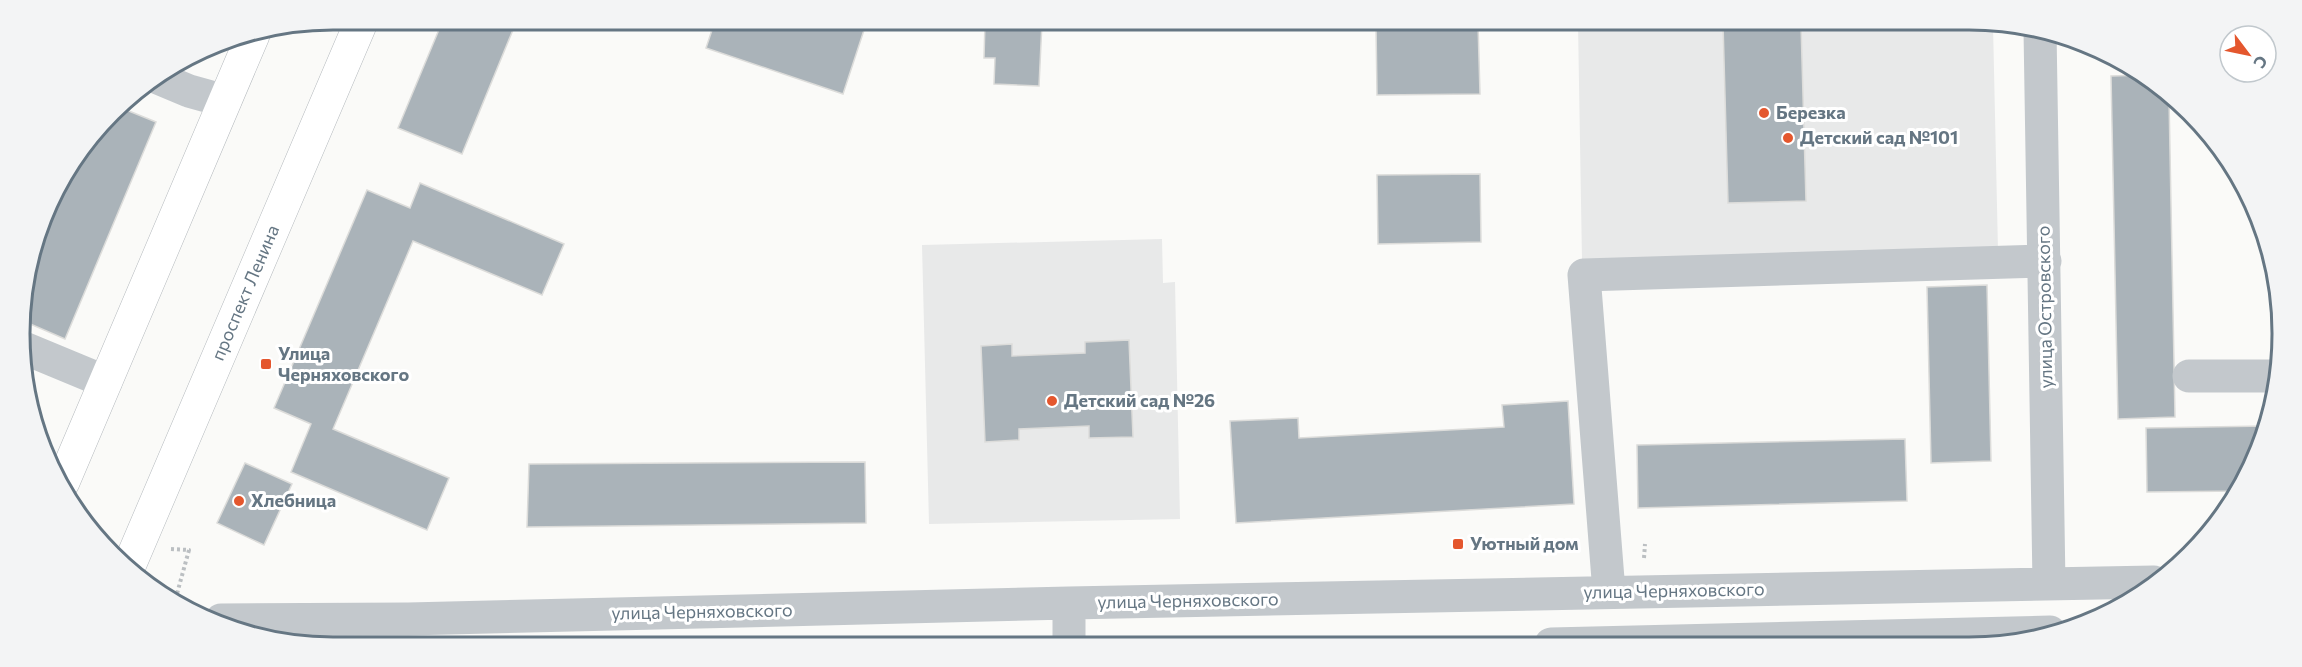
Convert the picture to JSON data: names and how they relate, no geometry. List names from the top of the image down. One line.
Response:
{"streets":{"main road":["проспект Ленина"],"street":["улица Островского","улица Черняховского"]},"crossings":[["улица Островского","улица Черняховского"]],"places":{"other":["Березка","Детский сад №101","Детский сад №26","Хлебница"],"transit":["Улица Черняховского","Уютный дом"]},"north":"bottom right"}
